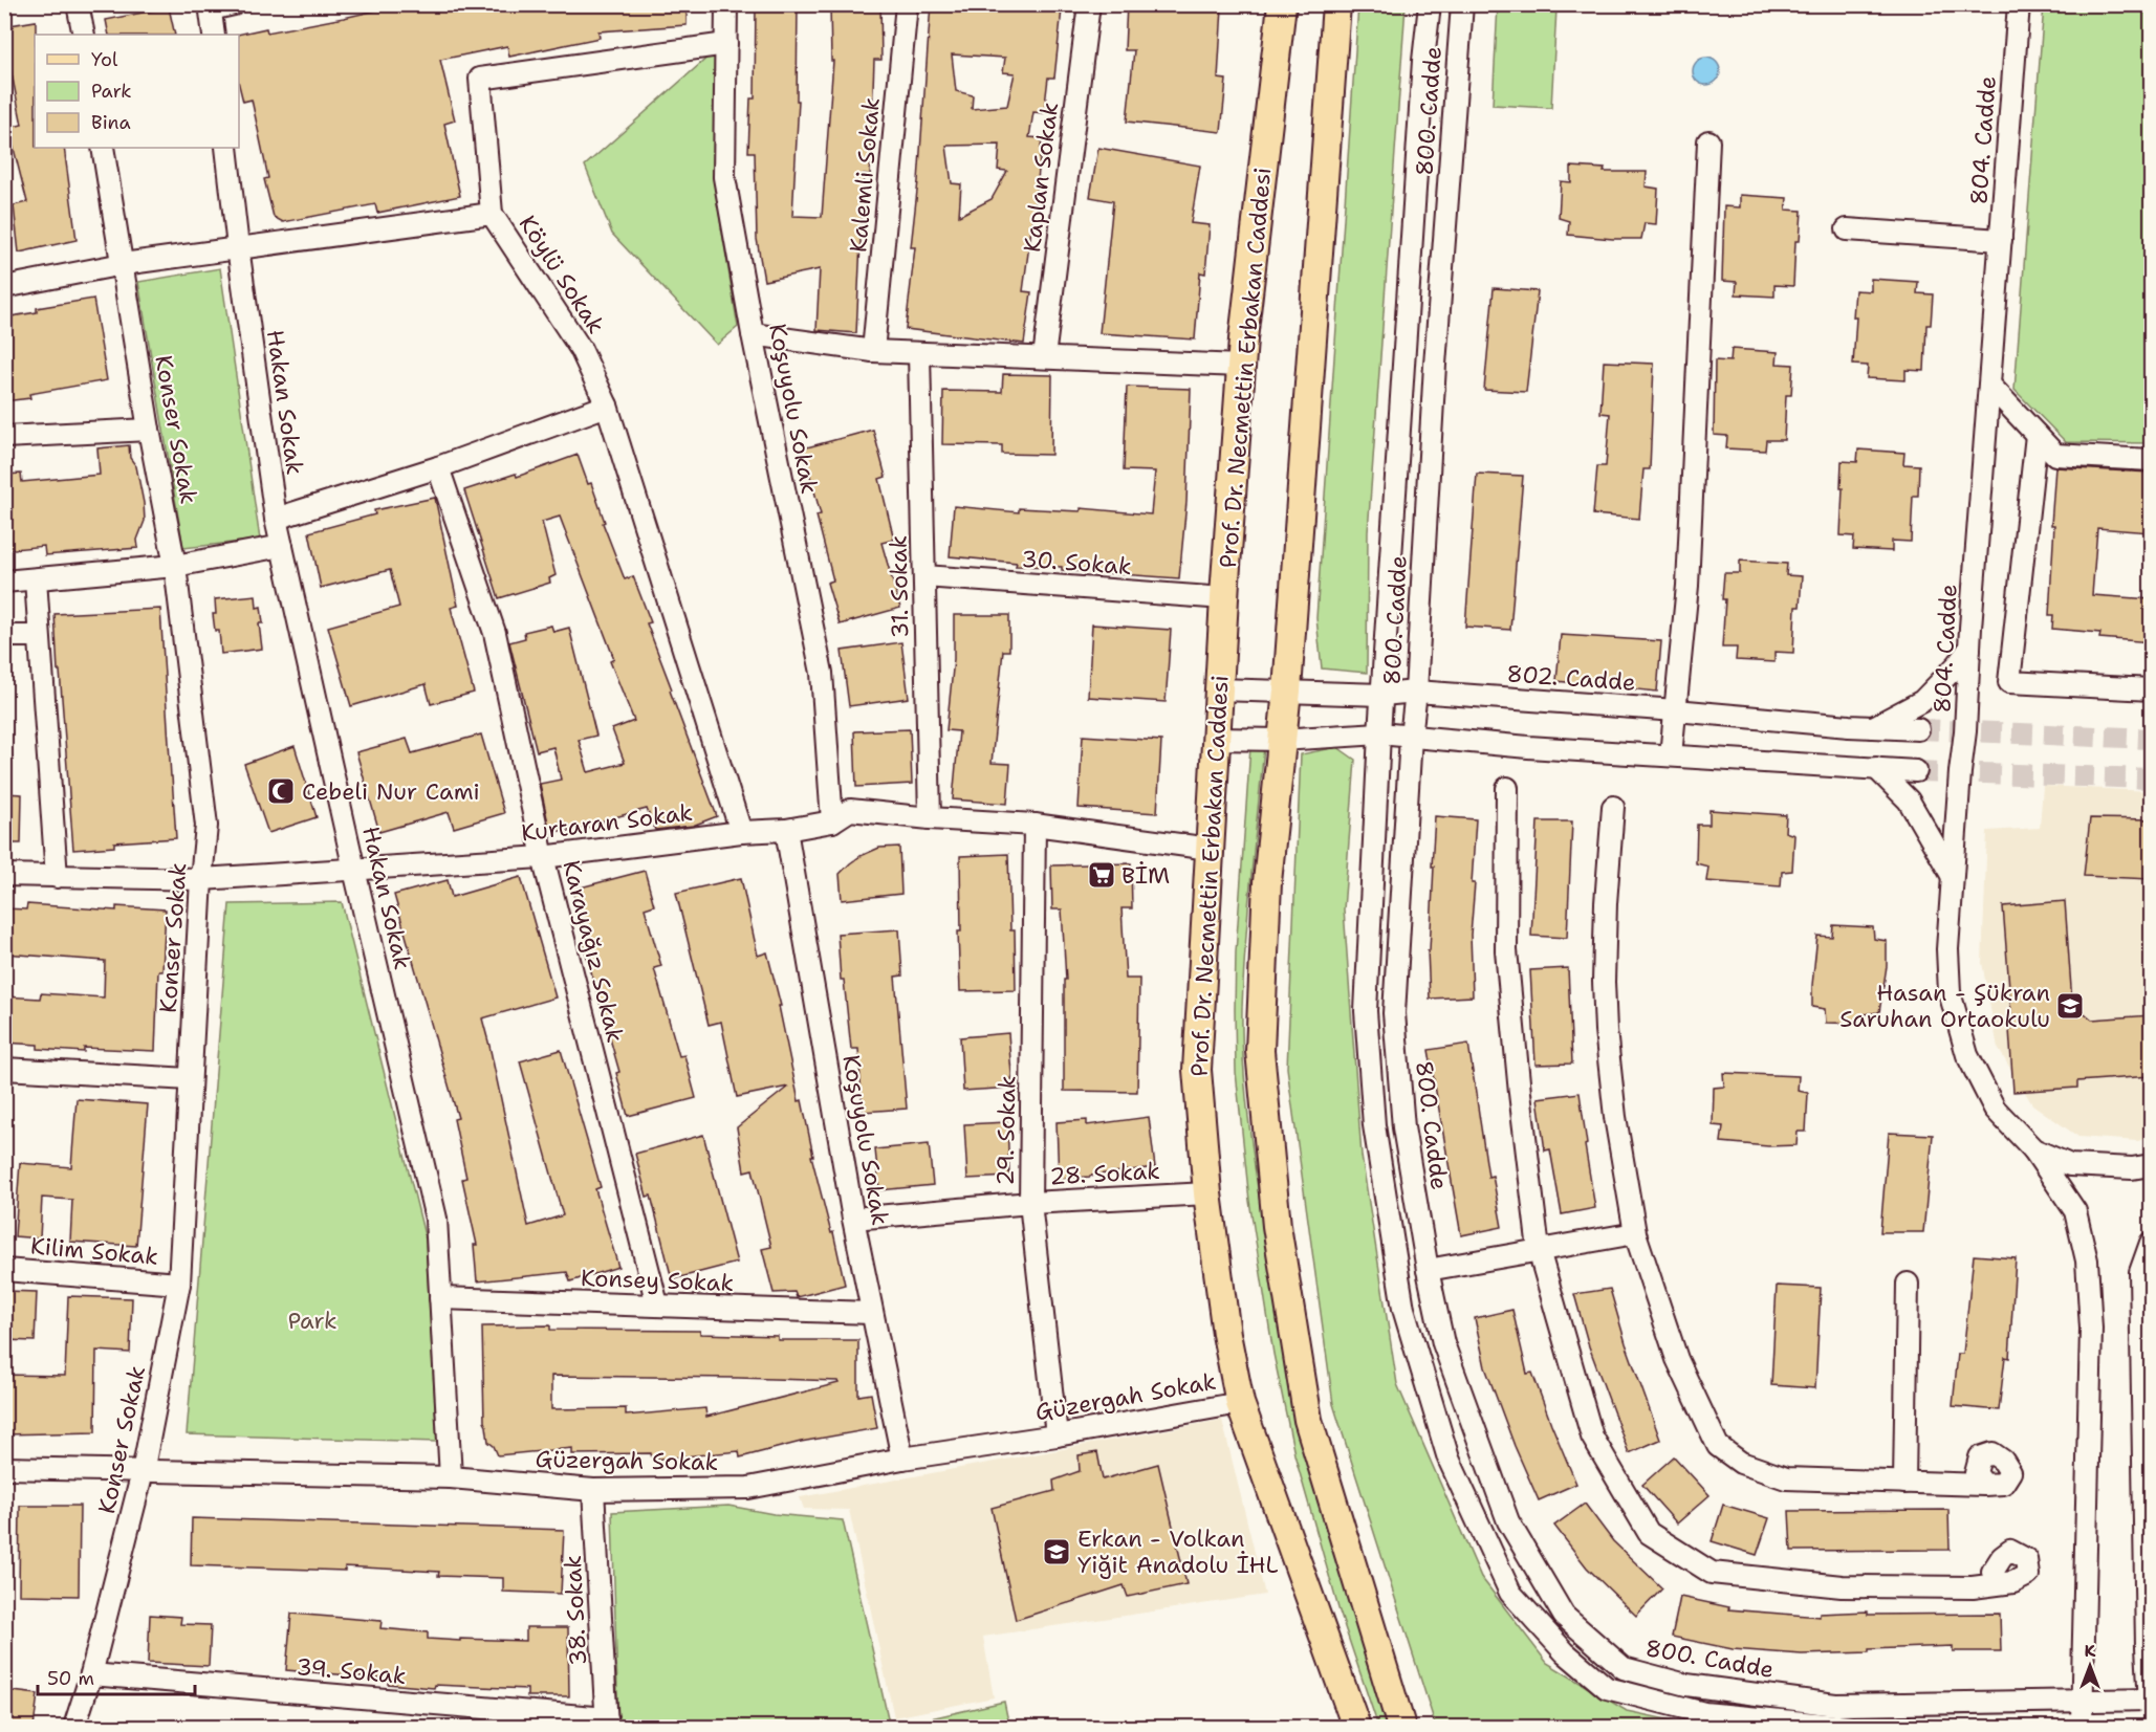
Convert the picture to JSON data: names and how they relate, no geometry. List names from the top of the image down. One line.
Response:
{"streets":{"main road":["Prof. Dr. Necmettin Erbakan Caddesi"],"street":["800. Cadde","804. Cadde","Kalemli Sokak","Kaplan Sokak","Köylü Sokak","Hakan Sokak","Koşuyolu Sokak","Konser Sokak","30. Sokak","31. Sokak","802. Cadde","Kurtaran Sokak","Karayağız Sokak","29. Sokak","28. Sokak","Kilim Sokak","Konsey Sokak","Güzergah Sokak","38. Sokak","39. Sokak"]},"crossings":[["800. Cadde","802. Cadde"],["Köylü Sokak","Hakan Sokak"],["Köylü Sokak","Konser Sokak"],["Köylü Sokak","Kurtaran Sokak"],["Prof. Dr. Necmettin Erbakan Caddesi","30. Sokak"],["Prof. Dr. Necmettin Erbakan Caddesi","802. Cadde"],["Prof. Dr. Necmettin Erbakan Caddesi","Kurtaran Sokak"],["Prof. Dr. Necmettin Erbakan Caddesi","28. Sokak"],["Prof. Dr. Necmettin Erbakan Caddesi","Güzergah Sokak"],["Hakan Sokak","Kurtaran Sokak"],["Hakan Sokak","Konsey Sokak"],["Hakan Sokak","Güzergah Sokak"],["Koşuyolu Sokak","Kurtaran Sokak"],["Koşuyolu Sokak","28. Sokak"],["Koşuyolu Sokak","Konsey Sokak"],["Koşuyolu Sokak","Güzergah Sokak"],["Konser Sokak","Kurtaran Sokak"],["Konser Sokak","Kilim Sokak"],["Konser Sokak","Güzergah Sokak"],["Konser Sokak","39. Sokak"],["30. Sokak","31. Sokak"],["31. Sokak","Kurtaran Sokak"],["Kurtaran Sokak","Karayağız Sokak"],["Kurtaran Sokak","29. Sokak"],["Karayağız Sokak","Konsey Sokak"],["29. Sokak","28. Sokak"],["29. Sokak","Güzergah Sokak"],["Güzergah Sokak","38. Sokak"],["38. Sokak","39. Sokak"]],"parks":["Park"],"places":{"mosque":["Cebeli Nur Cami"],"supermarket":["BİM"],"school or university":["Hasan - Şükran Saruhan Ortaokulu","Erkan - Volkan Yiğit Anadolu İHL"]},"legend":["Yol","Park","Bina"],"scale_bar":"50 m","north":"top"}
